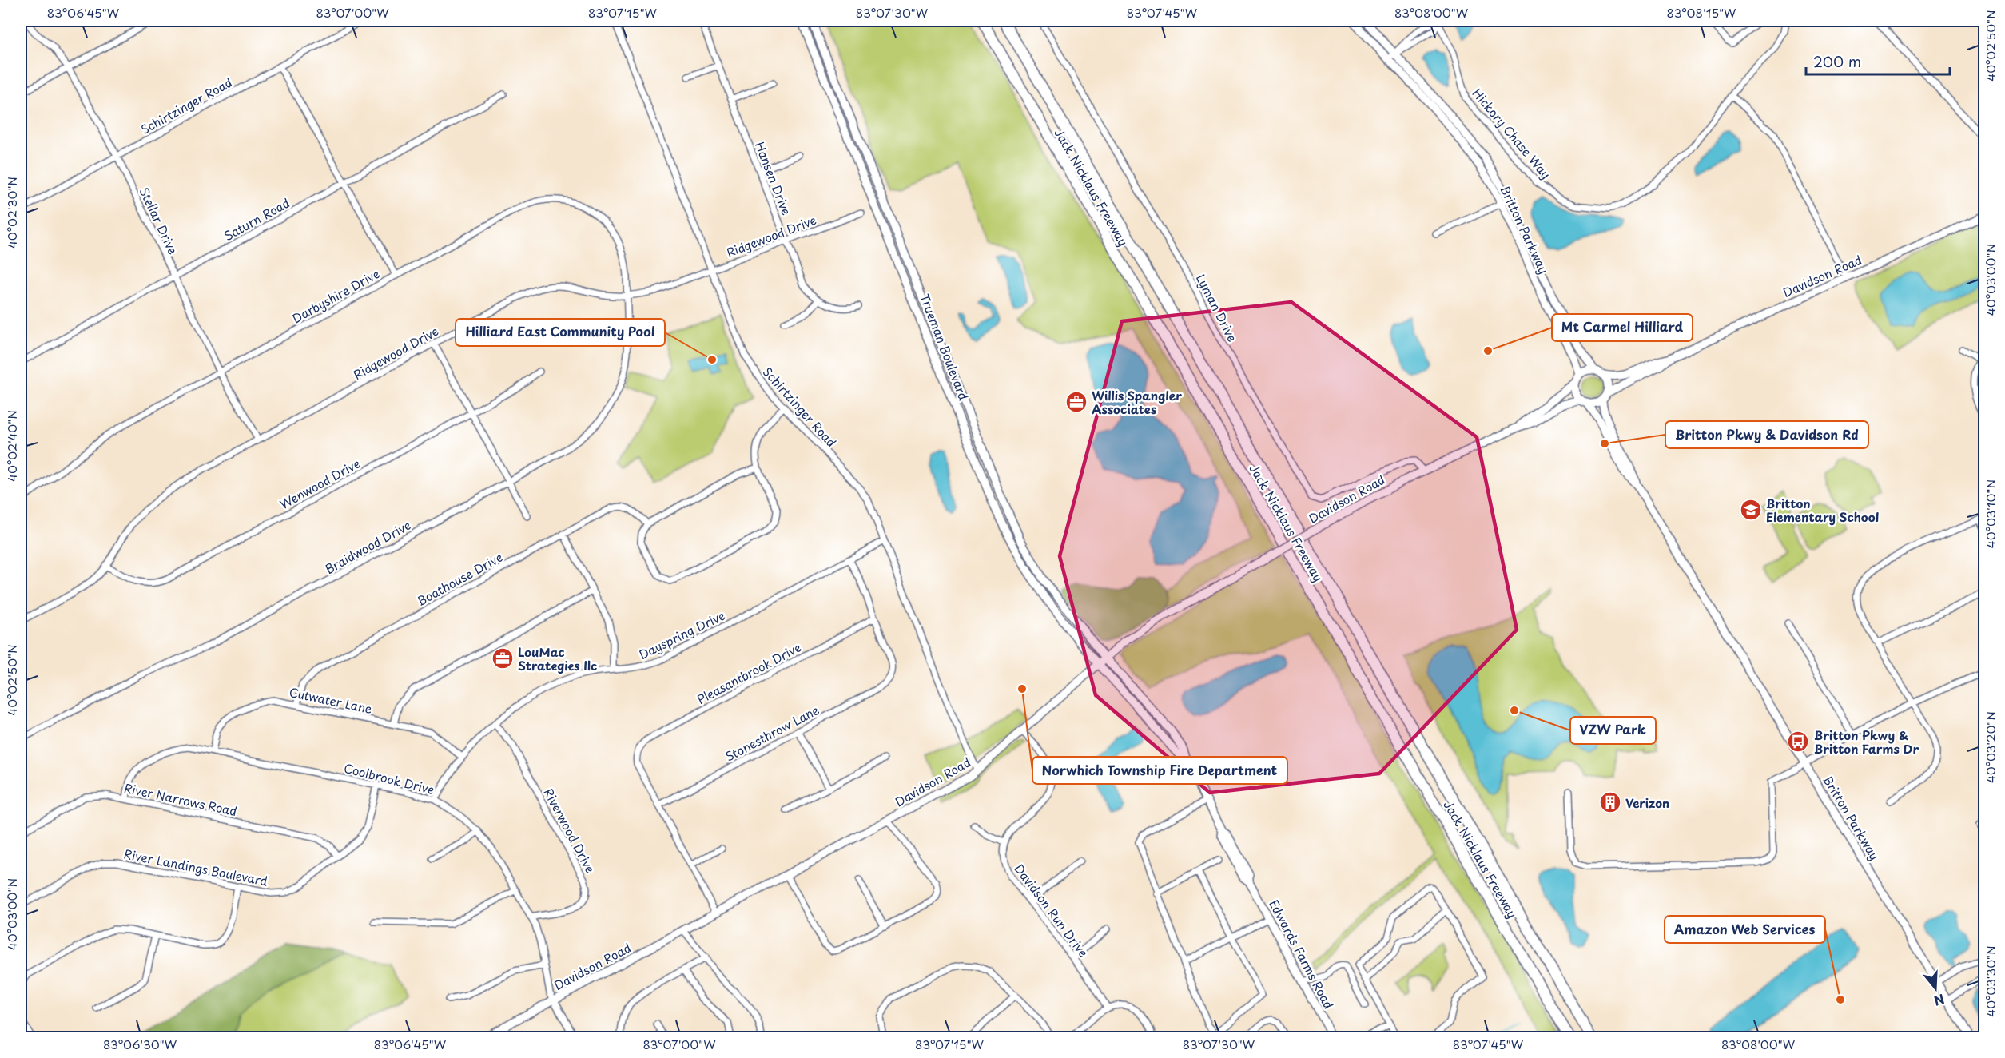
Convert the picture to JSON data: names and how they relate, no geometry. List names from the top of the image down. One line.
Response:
{"streets":{"highway":["Jack Nicklaus Freeway"],"main road":["Britton Parkway","Davidson Road","Trueman Boulevard","Edwards Farms Road"],"street":["Schirtzinger Road","Hickory Chase Way","Hansen Drive","Saturn Road","Stellar Drive","Ridgewood Drive","Darbyshire Drive","Lyman Drive","Wenwood Drive","Braidwood Drive","Boathouse Drive","Dayspring Drive","Pleasantbrook Drive","Cutwater Lane","Stonesthrow Lane","Coolbrook Drive","River Narrows Road","Riverwood Drive","River Landings Boulevard","Davidson Run Drive"]},"crossings":[["Schirtzinger Road","Stellar Drive"],["Schirtzinger Road","Ridgewood Drive"],["Schirtzinger Road","Davidson Road"],["Schirtzinger Road","Dayspring Drive"],["Hickory Chase Way","Britton Parkway"],["Hansen Drive","Ridgewood Drive"],["Saturn Road","Stellar Drive"],["Stellar Drive","Ridgewood Drive"],["Stellar Drive","Darbyshire Drive"],["Britton Parkway","Davidson Road"],["Ridgewood Drive","Darbyshire Drive"],["Ridgewood Drive","Wenwood Drive"],["Ridgewood Drive","Braidwood Drive"],["Davidson Road","Lyman Drive"],["Davidson Road","Trueman Boulevard"],["Davidson Road","Coolbrook Drive"],["Davidson Road","Edwards Farms Road"],["Darbyshire Drive","Braidwood Drive"],["Trueman Boulevard","Edwards Farms Road"],["Boathouse Drive","Cutwater Lane"],["Dayspring Drive","Cutwater Lane"],["Dayspring Drive","Coolbrook Drive"],["Dayspring Drive","Riverwood Drive"],["Pleasantbrook Drive","Stonesthrow Lane"],["Cutwater Lane","Coolbrook Drive"],["Coolbrook Drive","River Narrows Road"],["Coolbrook Drive","Riverwood Drive"],["Coolbrook Drive","River Landings Boulevard"],["River Narrows Road","River Landings Boulevard"]],"places":{"other":["Mt Carmel Hilliard","Hilliard East Community Pool","Britton Pkwy & Davidson Rd","Norwhich Township Fire Department","VZW Park","Amazon Web Services"],"office":["Willis Spangler Associates","LouMac Strategies llc"],"school or university":["Britton Elementary School"],"bus stop":["Britton Pkwy & Britton Farms Dr"],"building":["Verizon"]},"scale_bar":"200 m","north":"bottom","coordinates":["83°06'45\"W","83°07'00\"W","83°07'15\"W","83°07'30\"W","83°07'45\"W","83°08'00\"W","83°08'15\"W","40°02'50\"N","40°02'30\"N","40°03'00\"N","40°02'40\"N","40°03'10\"N","40°03'20\"N","40°03'30\"N","83°06'30\"W"]}
